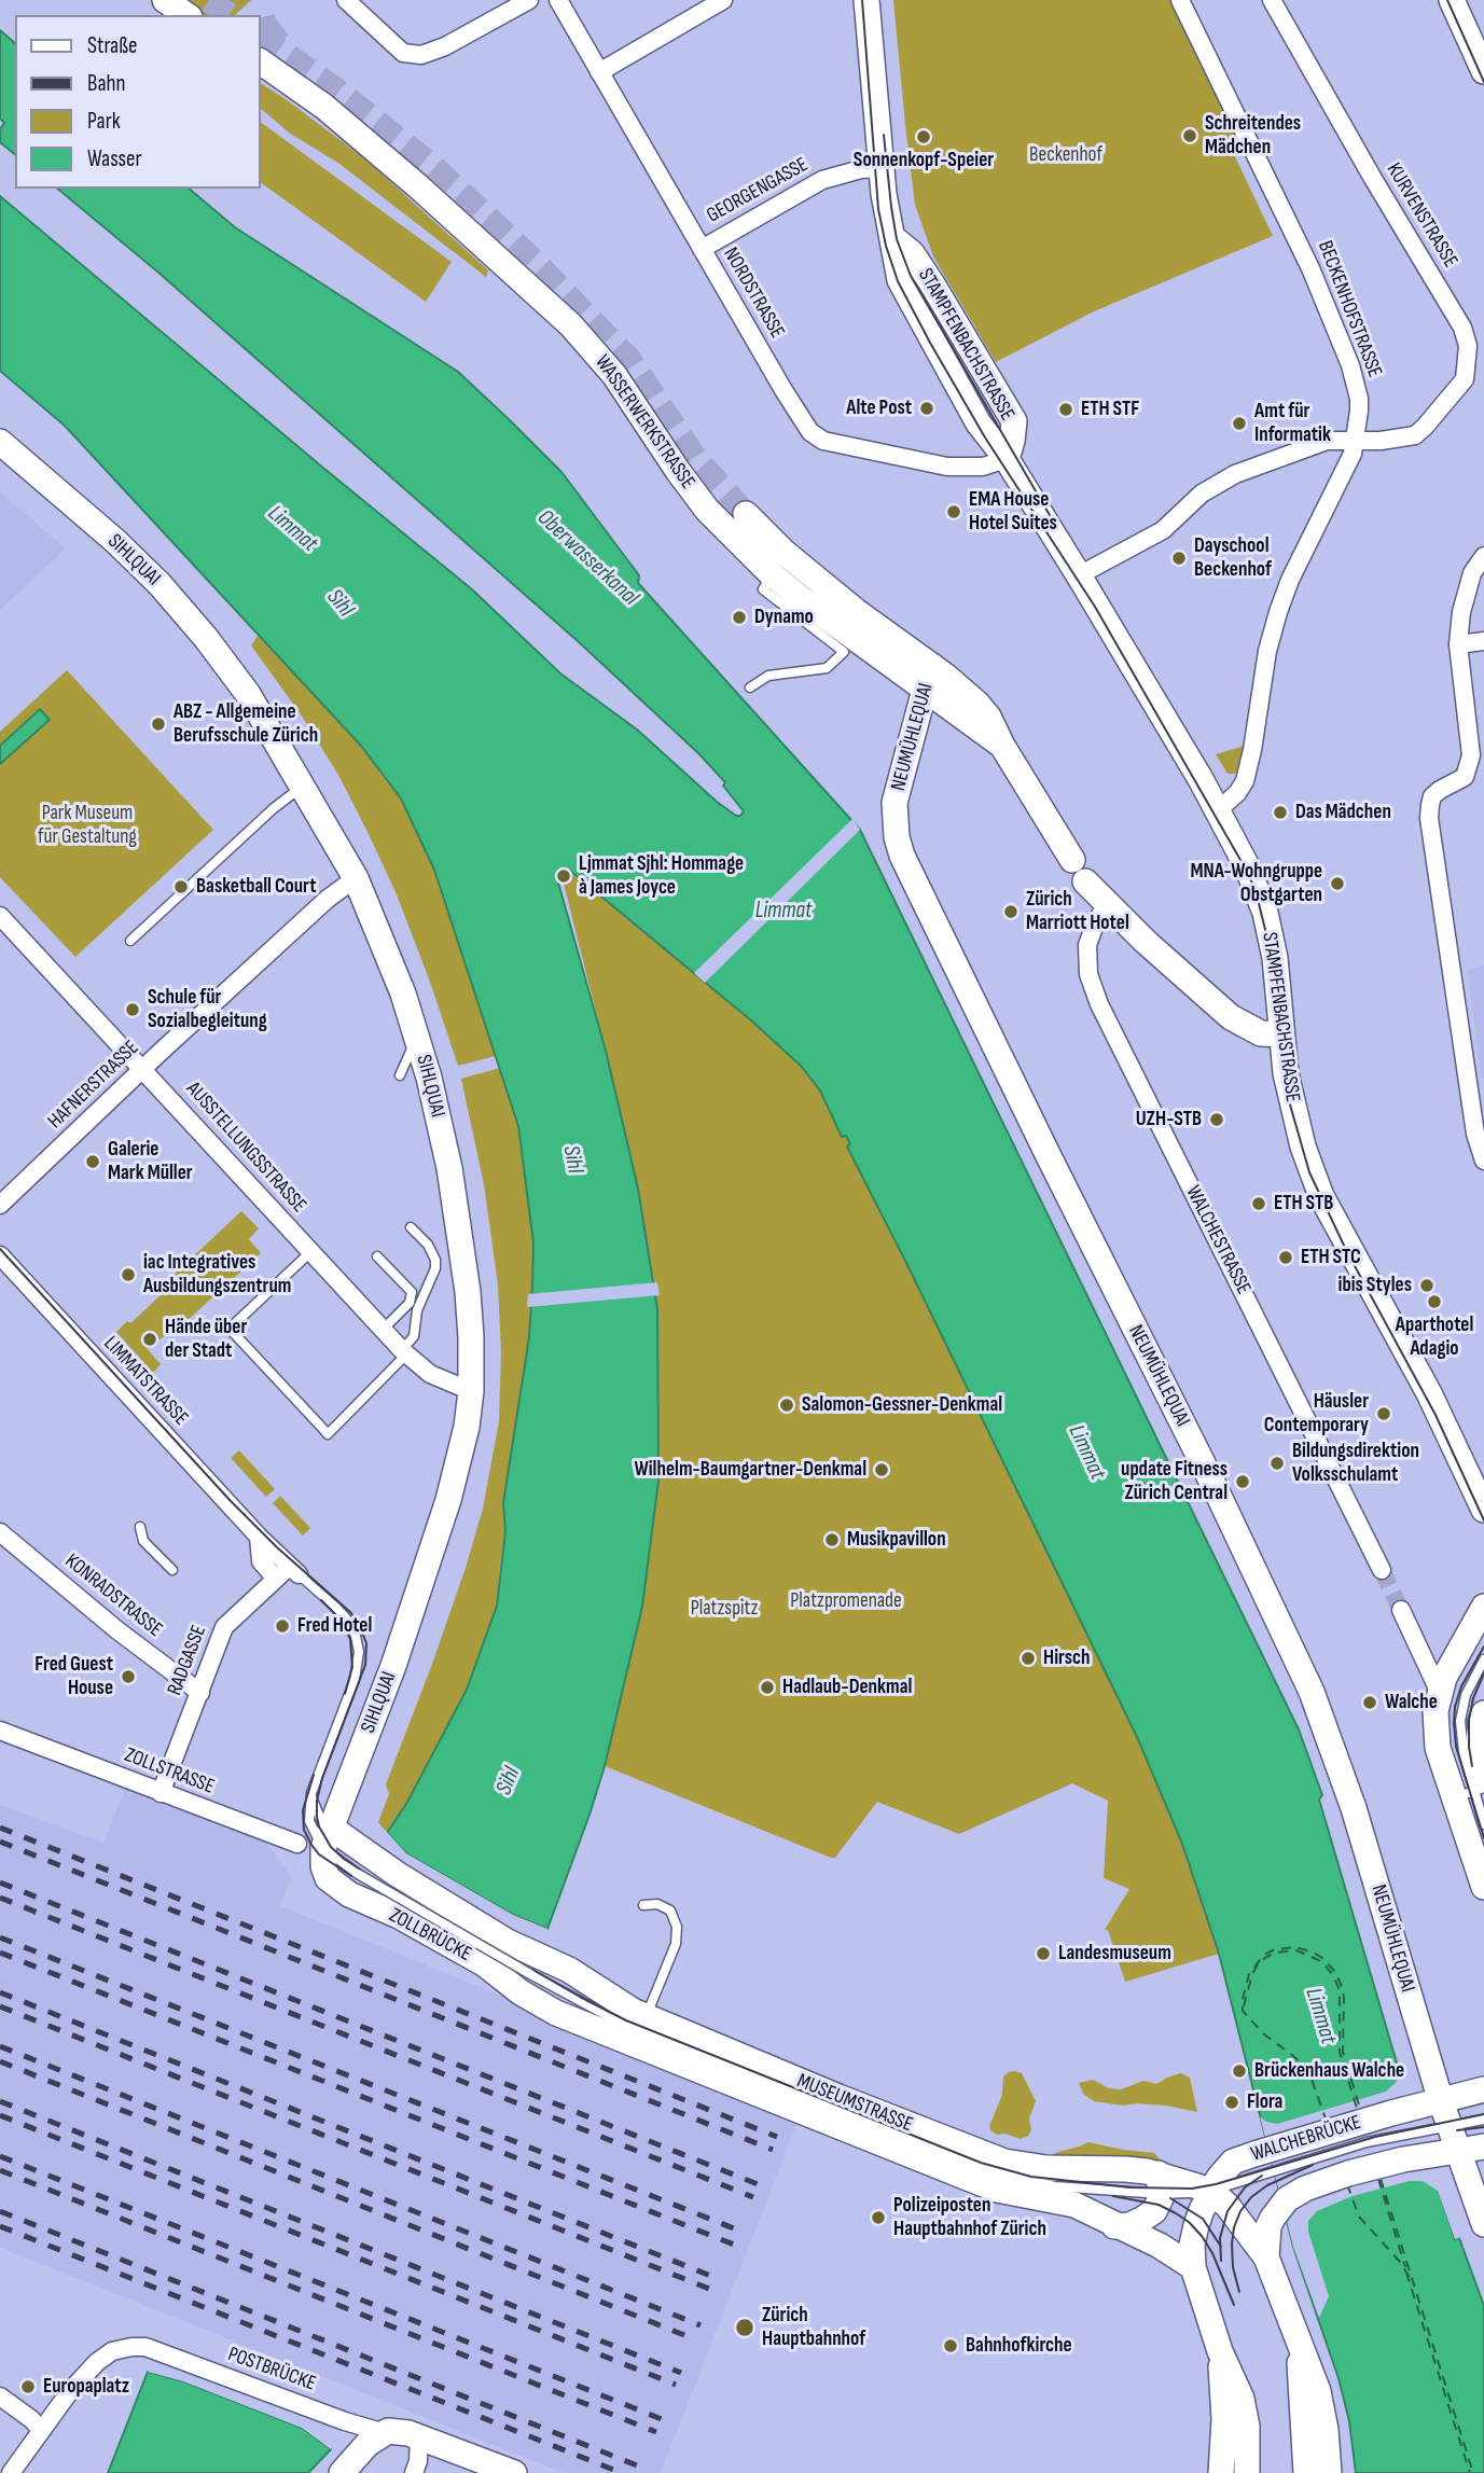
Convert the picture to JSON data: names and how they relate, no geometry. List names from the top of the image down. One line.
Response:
{"streets":{"street":["GEORGENGASSE","KURVENSTRASSE","NORDSTRASSE","BECKENHOFSTRASSE","STAMPFENBACHSTRASSE","WASSERWERKSTRASSE","SIHLQUAI","NEUMÜHLEQUAI","HAFNERSTRASSE","AUSSTELLUNGSSTRASSE","WALCHESTRASSE","LIMMATSTRASSE","KONRADSTRASSE","RADGASSE","ZOLLSTRASSE","ZOLLBRÜCKE","MUSEUMSTRASSE","WALCHEBRÜCKE","POSTBRÜCKE"]},"crossings":[["GEORGENGASSE","NORDSTRASSE"],["GEORGENGASSE","STAMPFENBACHSTRASSE"],["KURVENSTRASSE","BECKENHOFSTRASSE"],["KURVENSTRASSE","STAMPFENBACHSTRASSE"],["NORDSTRASSE","STAMPFENBACHSTRASSE"],["BECKENHOFSTRASSE","STAMPFENBACHSTRASSE"],["WASSERWERKSTRASSE","NEUMÜHLEQUAI"],["SIHLQUAI","HAFNERSTRASSE"],["SIHLQUAI","AUSSTELLUNGSSTRASSE"],["SIHLQUAI","ZOLLSTRASSE"],["SIHLQUAI","ZOLLBRÜCKE"],["HAFNERSTRASSE","AUSSTELLUNGSSTRASSE"],["LIMMATSTRASSE","RADGASSE"],["KONRADSTRASSE","RADGASSE"],["RADGASSE","ZOLLSTRASSE"],["ZOLLSTRASSE","ZOLLBRÜCKE"],["ZOLLBRÜCKE","MUSEUMSTRASSE"],["MUSEUMSTRASSE","WALCHEBRÜCKE"]],"water":["Limmat","Oberwasserkanal","Sihl"],"parks":["Beckenhof","Park Museum für Gestaltung","Platzpromenade","Platzspitz"],"places":["Schreitendes Mädchen","Sonnenkopf-Speier","Alte Post","ETH STF","Amt für Informatik","EMA House Hotel Suites","Dayschool Beckenhof","Dynamo","ABZ - Allgemeine Berufsschule Zürich","Das Mädchen","Ljmmat Sjhl: Hommage à James Joyce","MNA-Wohngruppe Obstgarten","Basketball Court","Zürich Marriott Hotel","Schule für Sozialbegleitung","UZH-STB","Galerie Mark Müller","ETH STB","ETH STC","iac Integratives Ausbildungszentrum","ibis Styles","Aparthotel Adagio","Hände über der Stadt","Salomon-Gessner-Denkmal","Häusler Contemporary","Bildungsdirektion Volksschulamt","Wilhelm-Baumgartner-Denkmal","update Fitness Zürich Central","Musikpavillon","Fred Hotel","Hirsch","Fred Guest House","Hadlaub-Denkmal","Walche","Landesmuseum","Brückenhaus Walche","Flora","Polizeiposten Hauptbahnhof Zürich","Zürich Hauptbahnhof","Bahnhofkirche","Europaplatz"],"legend":["Straße","Bahn","Park","Wasser"]}
